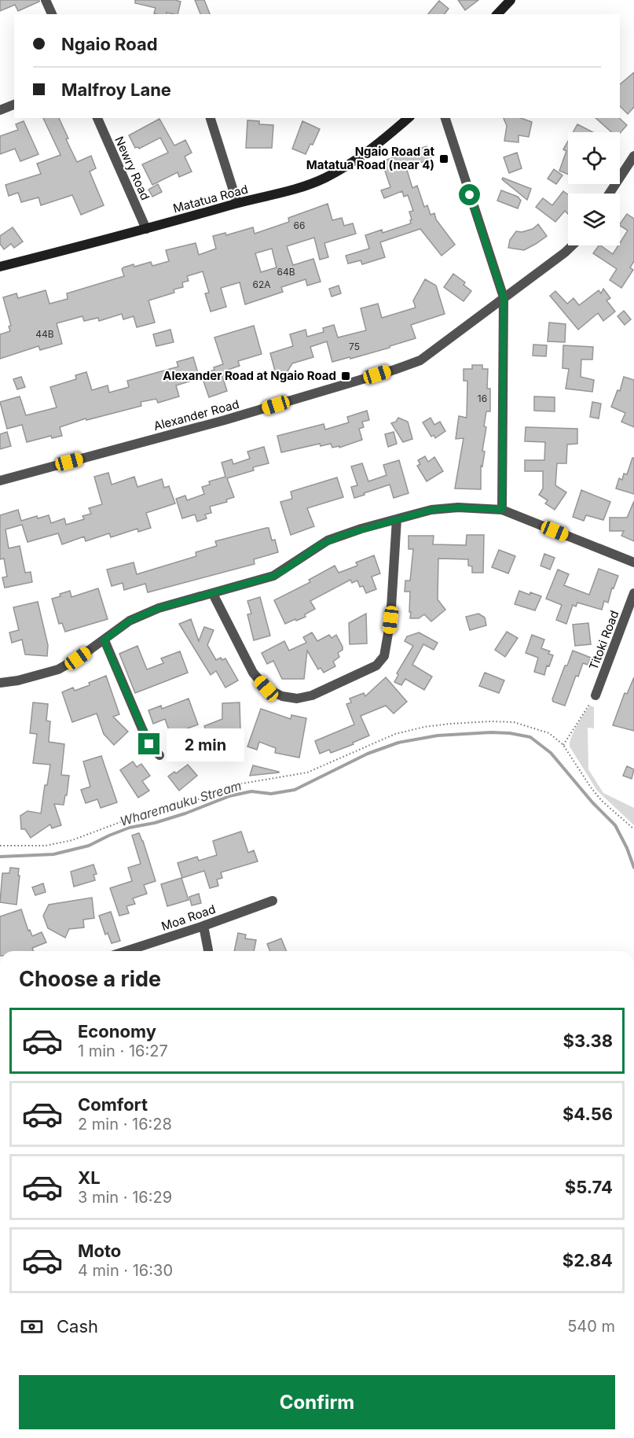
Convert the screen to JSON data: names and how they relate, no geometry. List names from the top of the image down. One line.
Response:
{"streets":{"main road":["Matatua Road"],"street":["Newry Road","Alexander Road","Titoki Road","Moa Road"]},"crossings":[["Newry Road","Matatua Road"]],"water":["Wharemauku Stream"],"places":{"transit":["Ngaio Road at Matatua Road (near 4)","Alexander Road at Ngaio Road"]},"house_numbers":["66","64B","62A","44B","75","16"],"page":{"banner":["Ngaio Road","Malfroy Lane"],"bubble":"2 min","heading":"Choose a ride","list":[{"name":"Economy","note":"1 min · 16:27","value":"$3.38"},{"name":"Comfort","note":"2 min · 16:28","value":"$4.56"},{"name":"XL","note":"3 min · 16:29","value":"$5.74"},{"name":"Moto","note":"4 min · 16:30","value":"$2.84"}],"pay":["Cash","540 m"],"buttons":"Confirm"}}
